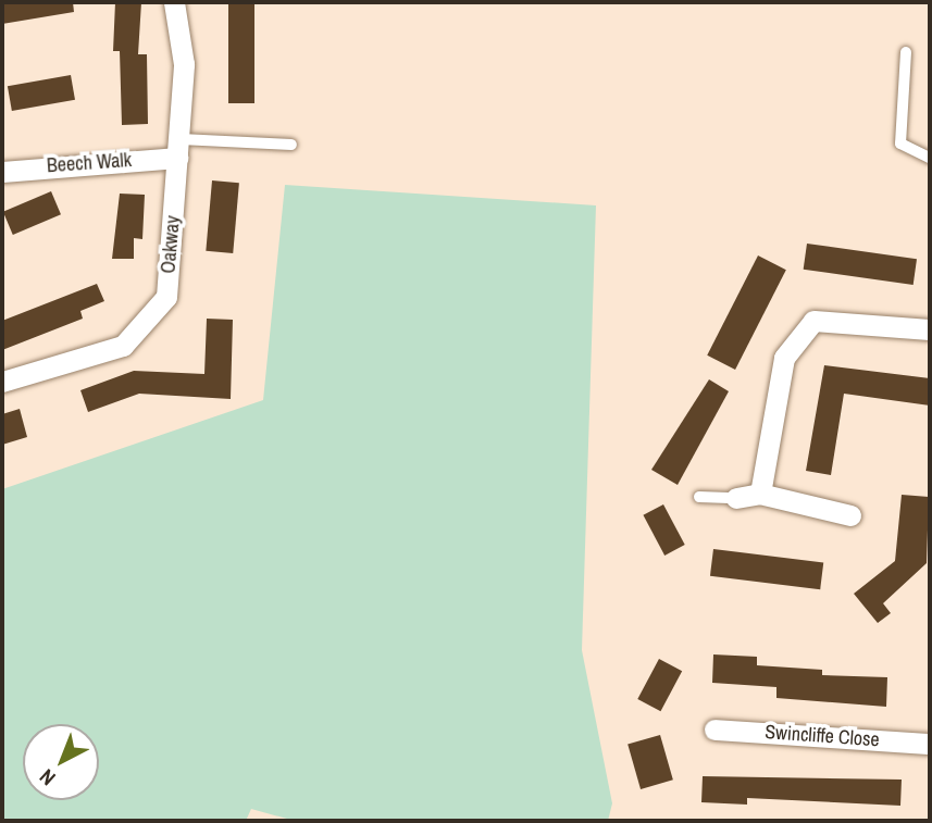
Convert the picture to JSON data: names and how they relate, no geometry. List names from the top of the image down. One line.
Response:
{"streets":{"street":["Beech Walk","Oakway","Swincliffe Close"]},"crossings":[["Beech Walk","Oakway"]],"north":"bottom left"}
